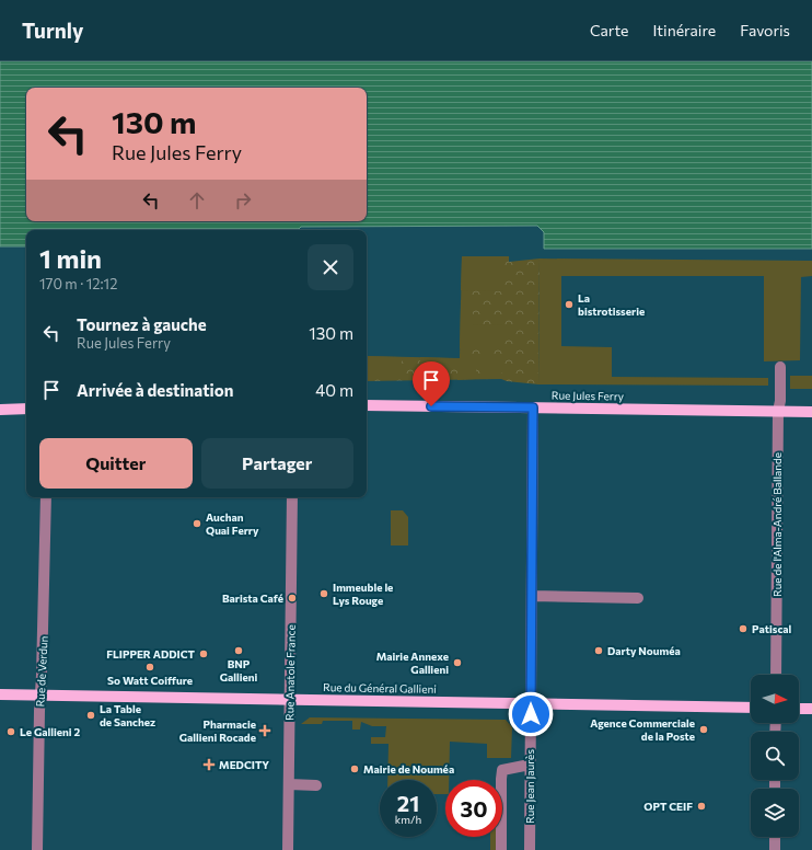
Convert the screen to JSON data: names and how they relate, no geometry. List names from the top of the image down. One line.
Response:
{"streets":{"main road":["Rue Jules Ferry","Rue du Général Gallieni"],"street":["Rue de l'Alma-André Ballande","Rue de Verdun","Rue Anatole France","Rue Jean Jaurès"]},"crossings":[["Rue Jules Ferry","Rue de l'Alma-André Ballande"],["Rue Jules Ferry","Rue Jean Jaurès"],["Rue de Verdun","Rue du Général Gallieni"],["Rue Anatole France","Rue du Général Gallieni"],["Rue du Général Gallieni","Rue Jean Jaurès"]],"places":{"other":["La bistrotisserie","Auchan Quai Ferry","Immeuble le Lys Rouge","Barista Café","Patiscal","BNP Gallieni","Darty Nouméa","FLIPPER ADDICT","Mairie Annexe Gallieni","So Watt Coiffure","La Table de Sanchez","Agence Commerciale de la Poste","Le Gallieni 2","Mairie de Nouméa","OPT CEIF"],"health":["Pharmacie Gallieni Rocade","MEDCITY"]},"north":"right","page":{"header":"Turnly","nav":["Carte","Itinéraire","Favoris"],"turn":["130 m","Rue Jules Ferry"],"heading":["1 min","170 m · 12:12"],"list":[{"name":"Tournez à gauche","note":"Rue Jules Ferry","value":"130 m"},{"name":"Arrivée à destination","value":"40 m"}],"buttons":["Quitter","Partager"],"speed":"21 km/h","limit":"30"}}
